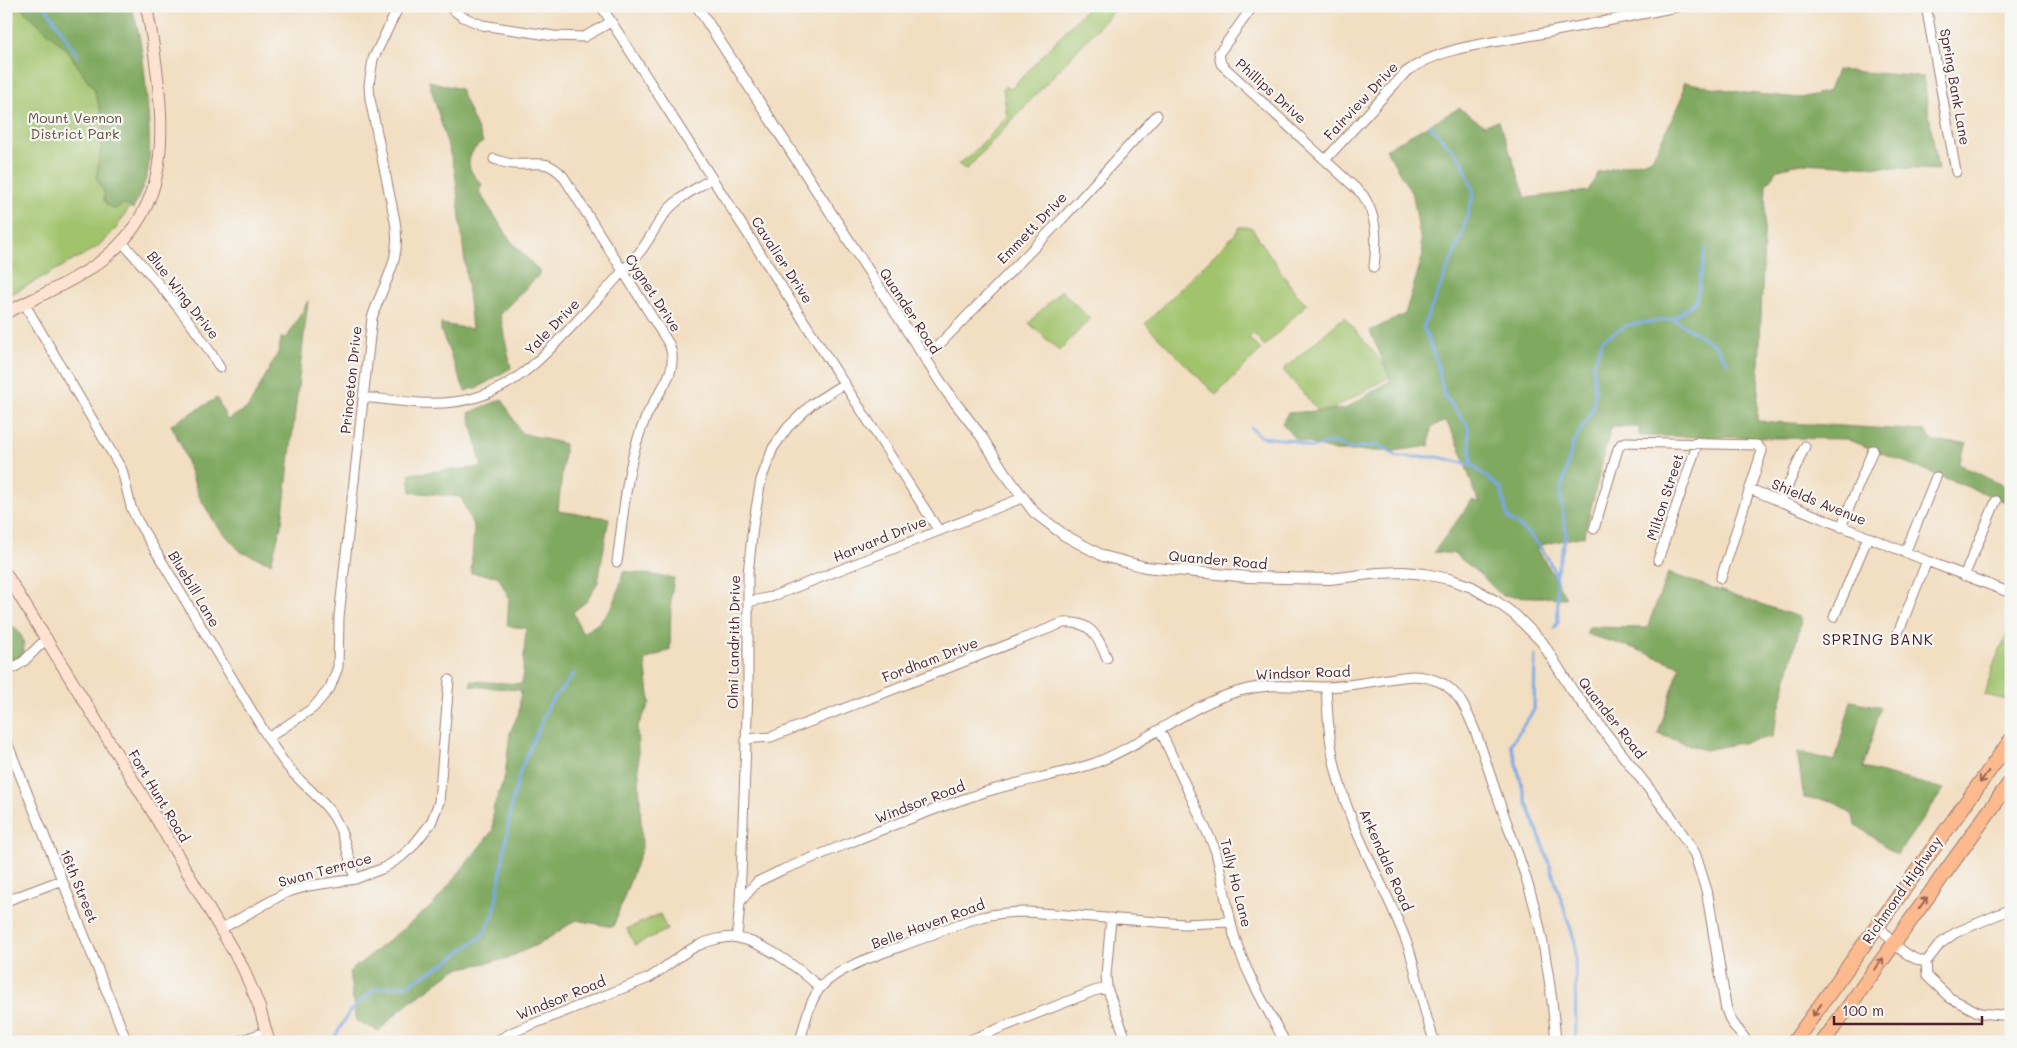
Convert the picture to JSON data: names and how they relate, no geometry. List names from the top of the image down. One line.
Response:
{"streets":{"highway":["Richmond Highway"],"main road":["Fort Hunt Road"],"street":["Spring Bank Lane","Phillips Drive","Fairview Drive","Emmett Drive","Cavalier Drive","Cygnet Drive","Blue Wing Drive","Quander Road","Yale Drive","Princeton Drive","Milton Street","Shields Avenue","Harvard Drive","Bluebill Lane","Olmi Landrith Drive","Fordham Drive","Windsor Road","Arkendale Road","Swan Terrace","Tally Ho Lane","16th Street","Belle Haven Road"]},"crossings":[["Phillips Drive","Fairview Drive"],["Emmett Drive","Quander Road"],["Cavalier Drive","Yale Drive"],["Cavalier Drive","Harvard Drive"],["Cavalier Drive","Olmi Landrith Drive"],["Cygnet Drive","Yale Drive"],["Quander Road","Harvard Drive"],["Yale Drive","Princeton Drive"],["Princeton Drive","Bluebill Lane"],["Milton Street","Shields Avenue"],["Harvard Drive","Olmi Landrith Drive"],["Bluebill Lane","Swan Terrace"],["Olmi Landrith Drive","Fordham Drive"],["Olmi Landrith Drive","Windsor Road"],["Windsor Road","Arkendale Road"],["Windsor Road","Tally Ho Lane"],["Fort Hunt Road","Swan Terrace"],["Tally Ho Lane","Belle Haven Road"]],"districts":["SPRING BANK"],"parks":["Mount Vernon District Park"],"scale_bar":"100 m"}
